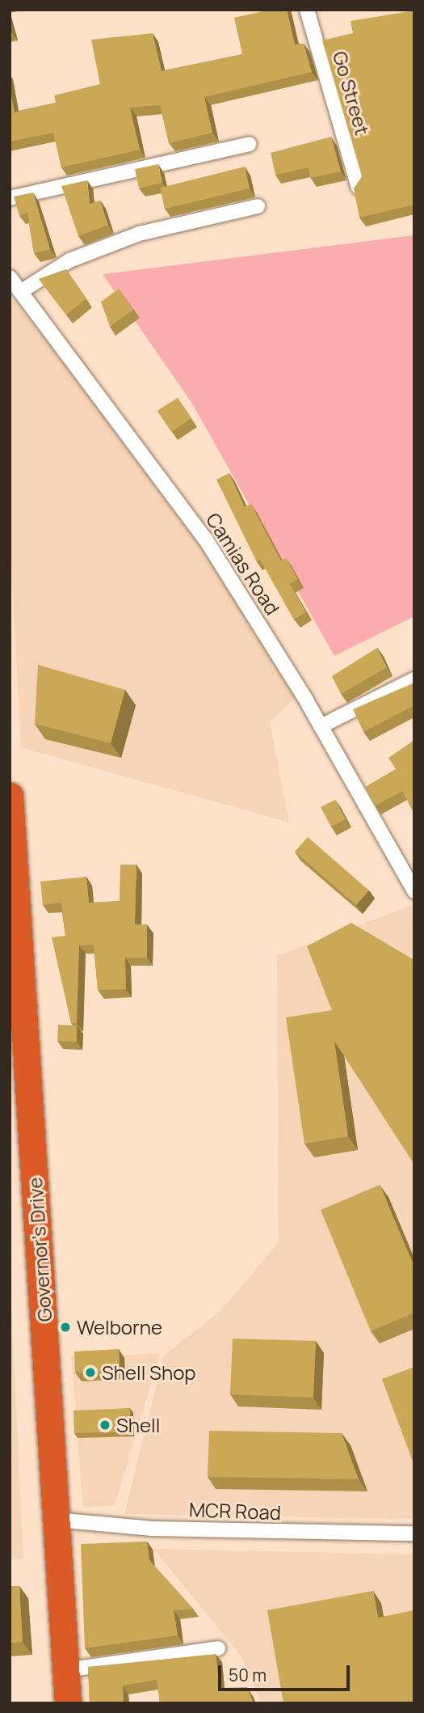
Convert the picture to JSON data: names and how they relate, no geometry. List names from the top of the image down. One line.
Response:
{"streets":{"highway":["Governor's Drive"],"street":["Go Street","Camias Road","MCR Road"]},"crossings":[["Governor's Drive","MCR Road"]],"places":["Welborne","Shell Shop","Shell"],"scale_bar":"50 m"}
